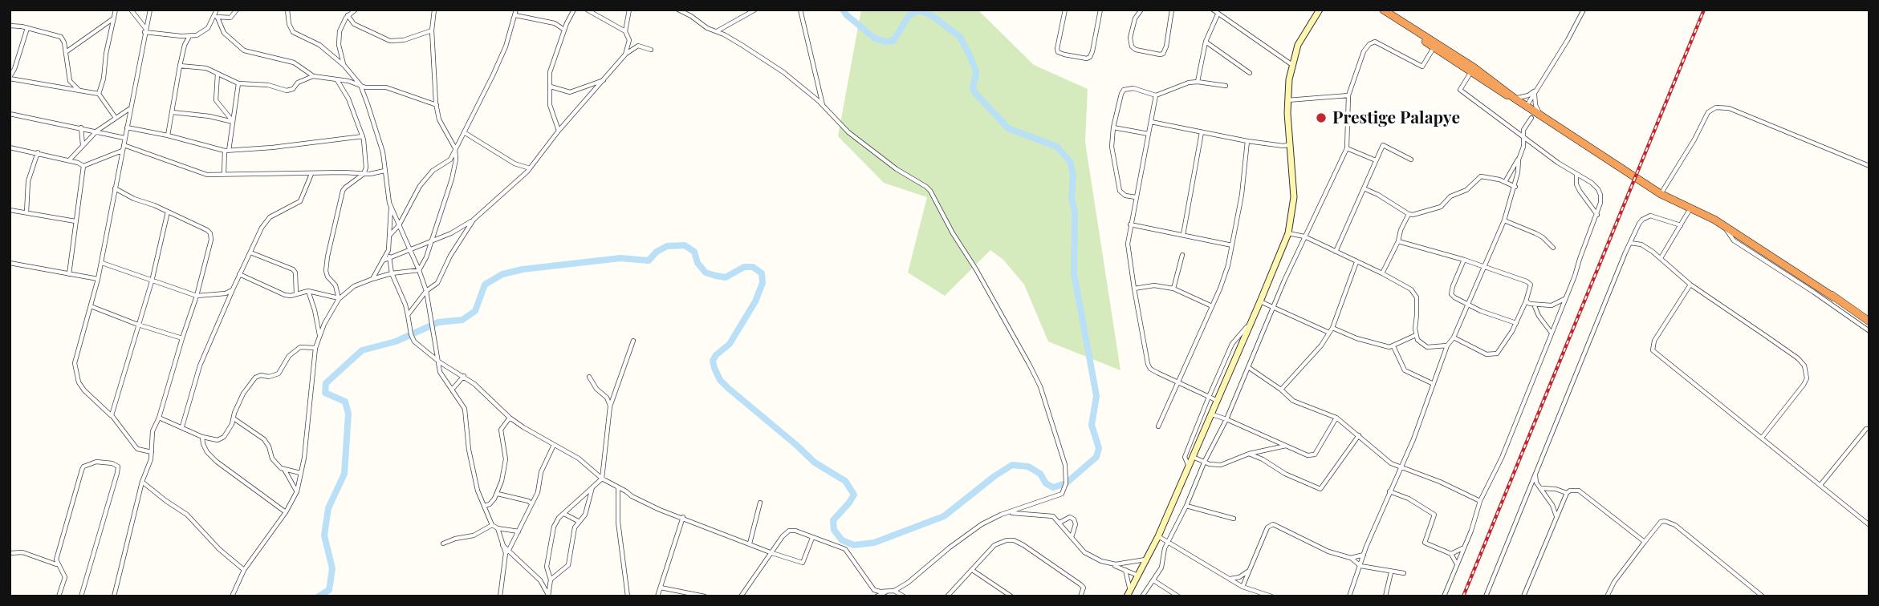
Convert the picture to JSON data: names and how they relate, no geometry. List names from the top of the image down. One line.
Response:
{"places":["Prestige Palapye"]}
